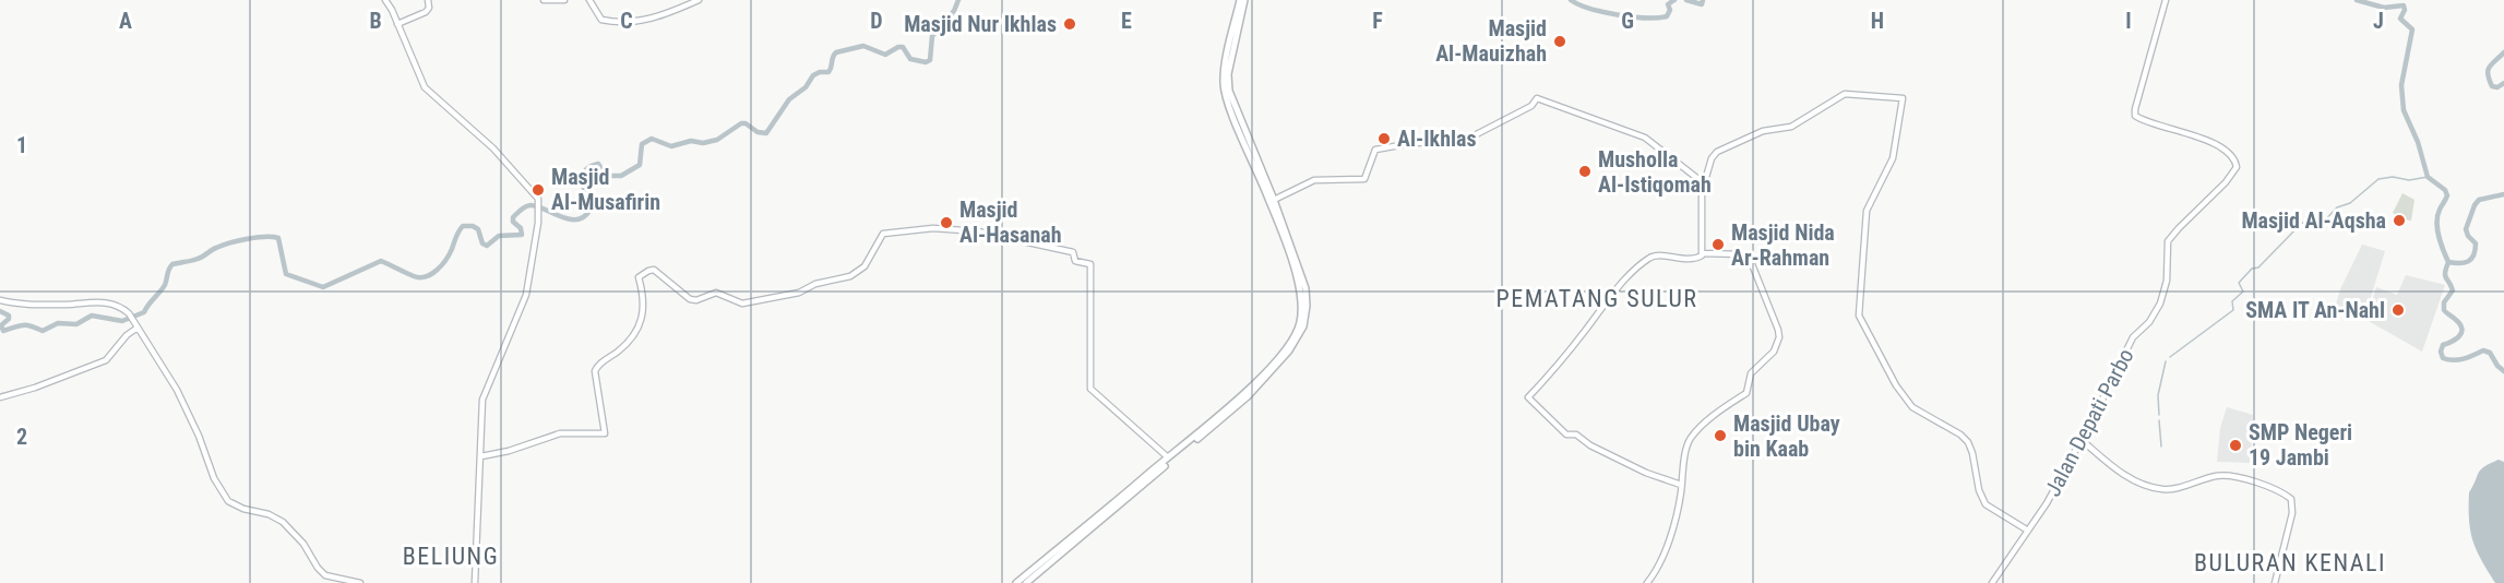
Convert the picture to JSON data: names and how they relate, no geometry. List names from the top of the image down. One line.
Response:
{"streets":{"street":["Jalan Depati Parbo"]},"districts":["PEMATANG SULUR","BELIUNG","BULURAN KENALI"],"places":["Masjid Nur Ikhlas","Masjid Al-Mauizhah","Al-Ikhlas","Musholla Al-Istiqomah","Masjid Al-Musafirin","Masjid Al-Aqsha","Masjid Al-Hasanah","Masjid Nida Ar-Rahman","SMA IT An-Nahl","Masjid Ubay bin Kaab","SMP Negeri 19 Jambi"],"grid":{"columns":["A","B","C","D","E","F","G","H","I","J"],"rows":["1","2"]}}
